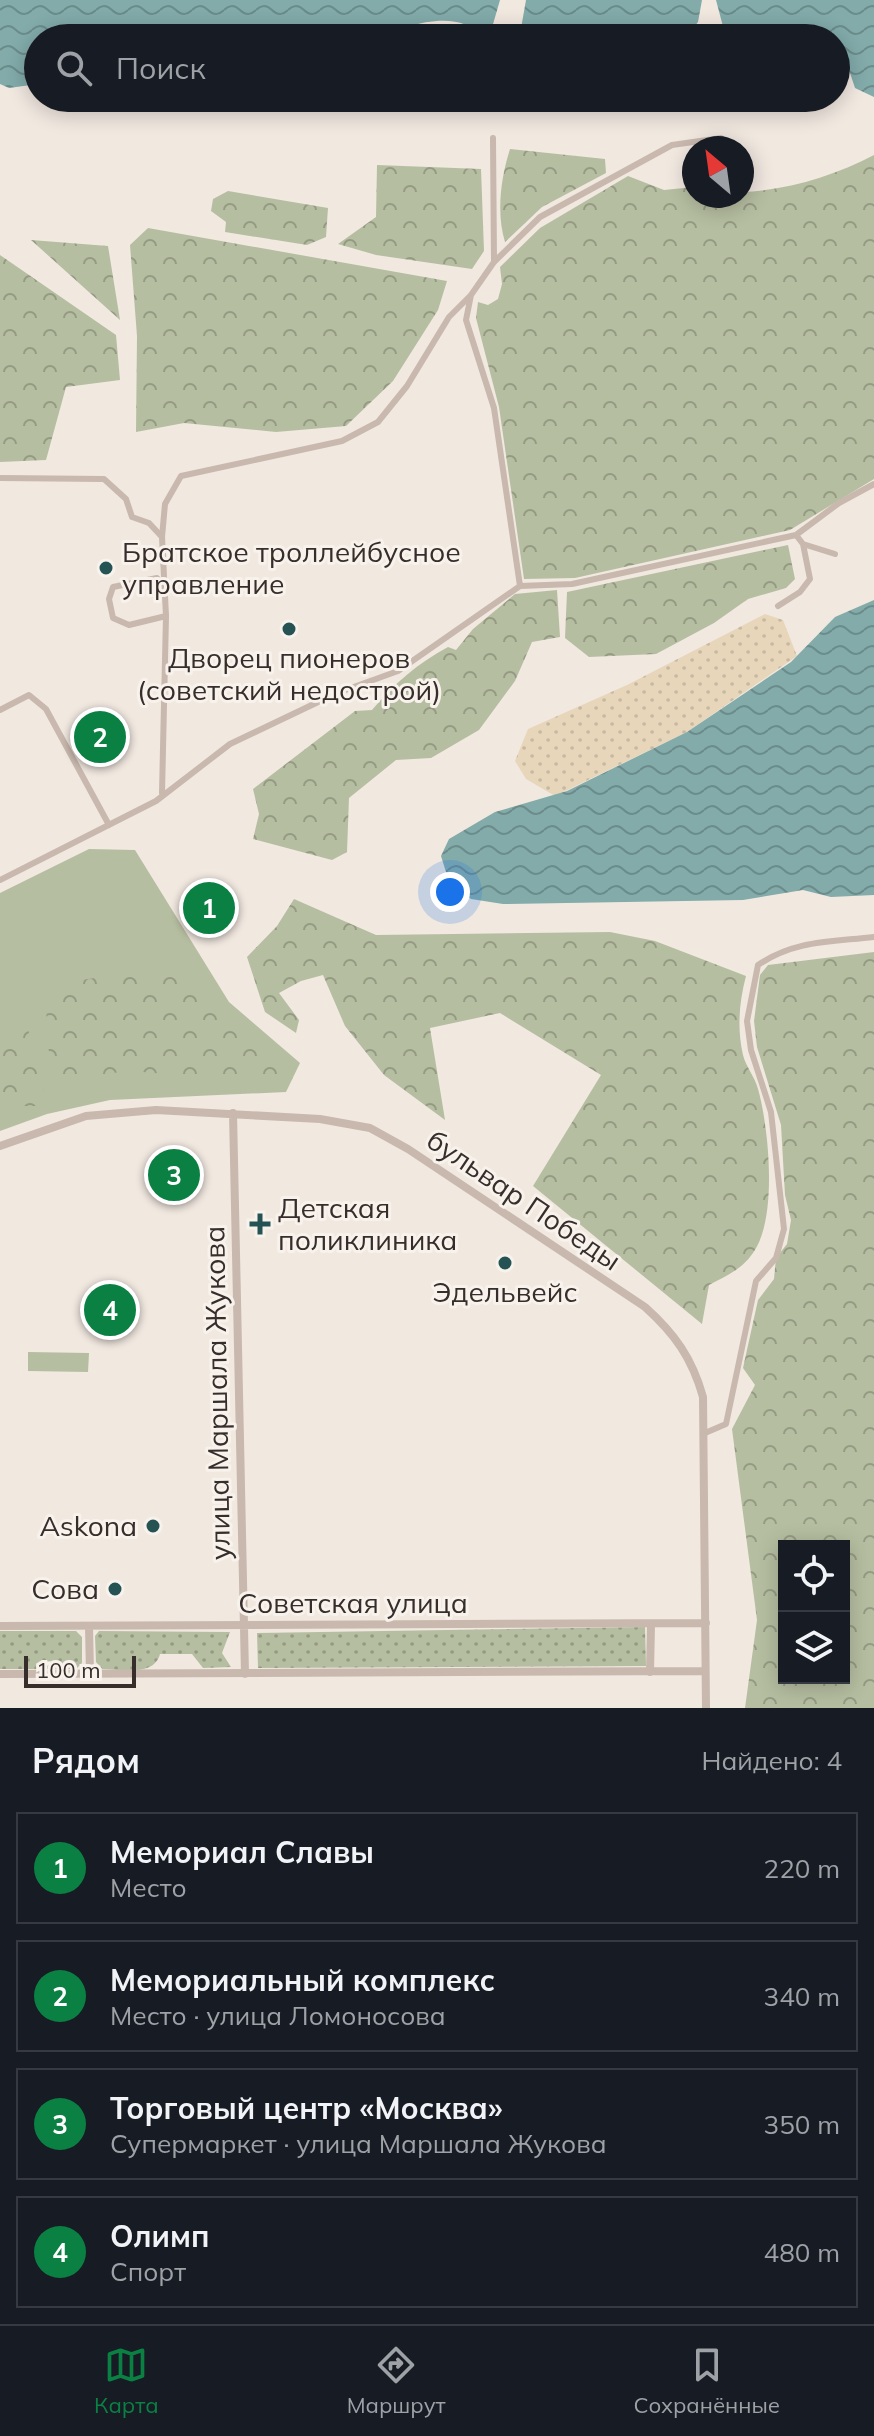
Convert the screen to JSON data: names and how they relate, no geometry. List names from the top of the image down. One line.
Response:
{"streets":{"street":["бульвар Победы","улица Маршала Жукова","Советская улица"]},"crossings":[["бульвар Победы","улица Маршала Жукова"],["бульвар Победы","Советская улица"],["улица Маршала Жукова","Советская улица"]],"places":{"other":["Братское троллейбусное управление","Дворец пионеров (советский недострой)","Эдельвейс","Askona","Сова"],"health":["Детская поликлиника"]},"scale_bar":"100 m","north":"top left","page":{"search":"Поиск","pins":["2","1","3","4"],"scale":"100 m","heading":["Рядом","Найдено: 4"],"list":[{"mark":"1","name":"Мемориал Славы","note":"Место","value":"220 m"},{"mark":"2","name":"Мемориальный комплекс","note":"Место · улица Ломоносова","value":"340 m"},{"mark":"3","name":"Торговый центр «Москва»","note":"Супермаркет · улица Маршала Жукова","value":"350 m"},{"mark":"4","name":"Олимп","note":"Спорт","value":"480 m"}],"nav":["Карта","Маршрут","Сохранённые"]}}
